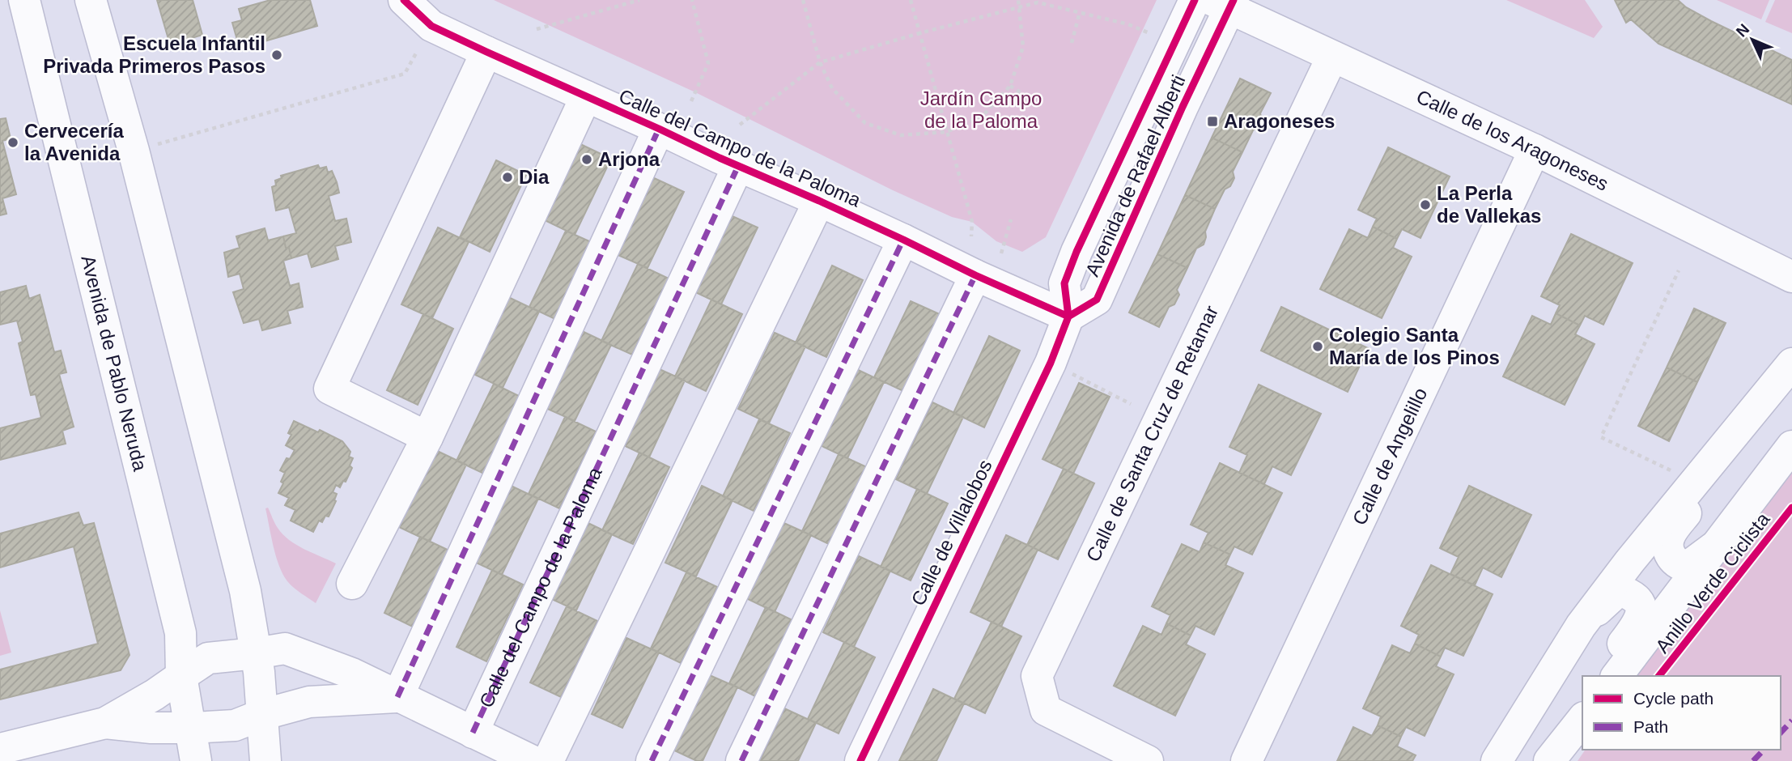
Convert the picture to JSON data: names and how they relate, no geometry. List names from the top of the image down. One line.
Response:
{"streets":{"street":["Calle de los Aragoneses","Calle del Campo de la Paloma","Avenida de Rafael Alberti","Avenida de Pablo Neruda","Calle de Santa Cruz de Retamar","Calle de Angelillo","Calle de Villalobos"],"cycle path":["Anillo Verde Ciclista"]},"crossings":[["Calle de los Aragoneses","Avenida de Rafael Alberti"],["Calle de los Aragoneses","Calle de Santa Cruz de Retamar"],["Calle de los Aragoneses","Calle de Angelillo"],["Calle del Campo de la Paloma","Avenida de Rafael Alberti"],["Calle del Campo de la Paloma","Calle de Villalobos"],["Avenida de Rafael Alberti","Calle de Villalobos"]],"parks":["Jardín Campo de la Paloma"],"places":{"other":["Escuela Infantil Privada Primeros Pasos","Cervecería la Avenida","Arjona","Dia","La Perla de Vallekas","Colegio Santa María de los Pinos"],"transit":["Aragoneses"]},"legend":["Cycle path","Path"],"north":"top left"}
